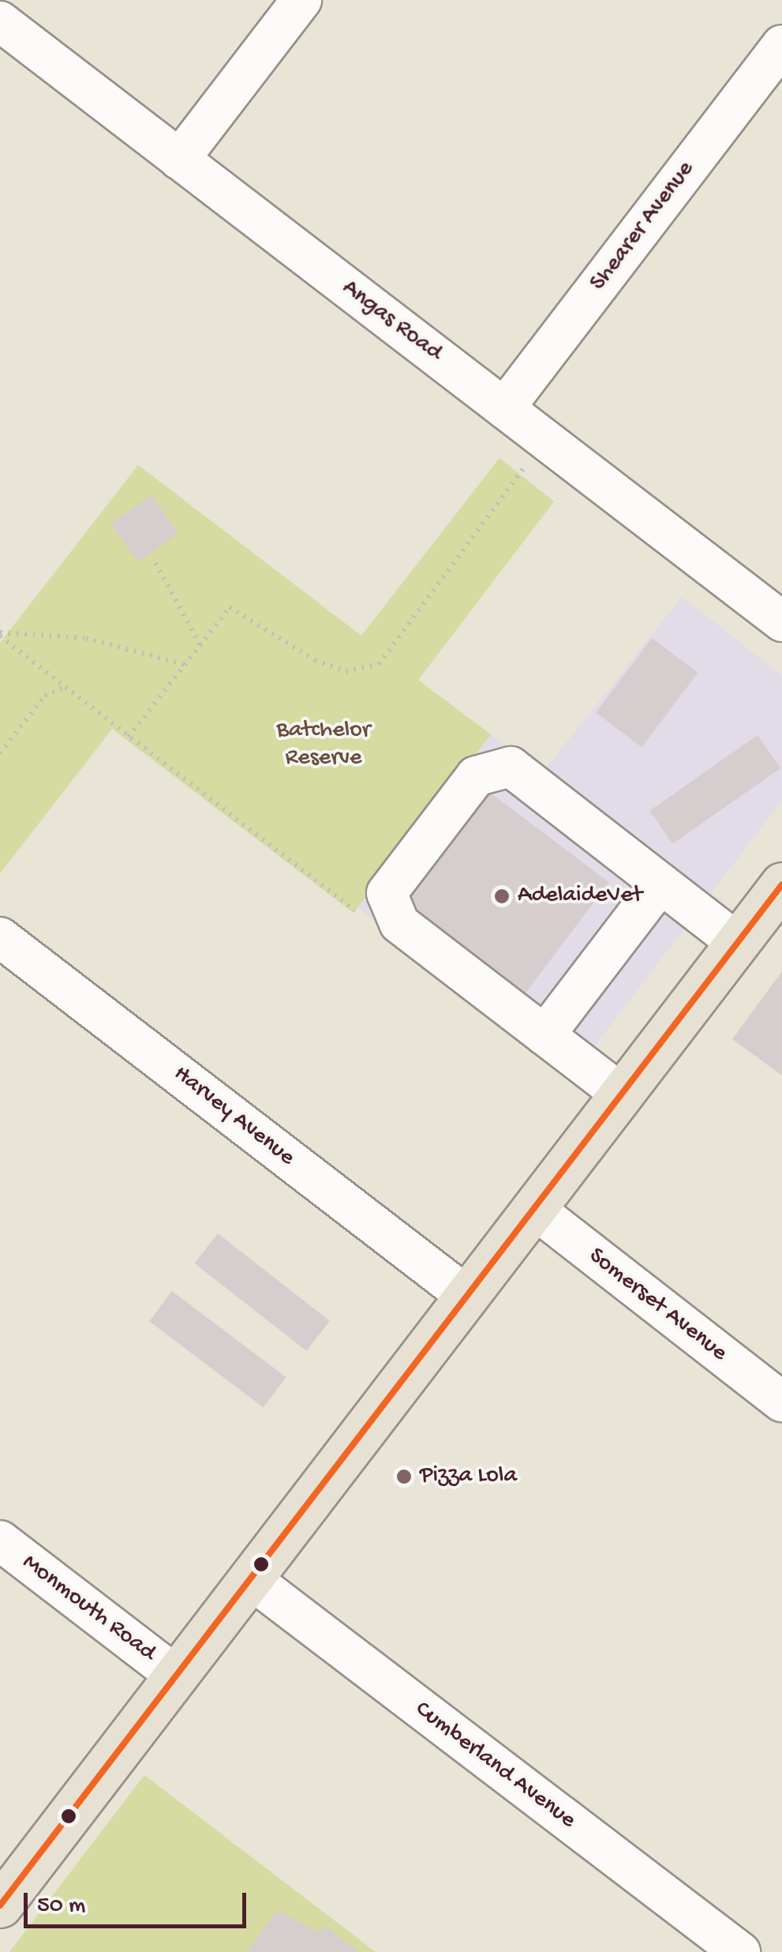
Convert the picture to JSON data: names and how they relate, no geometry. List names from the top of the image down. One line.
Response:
{"streets":{"street":["Shearer Avenue","Angas Road","Harvey Avenue","Somerset Avenue","Monmouth Road","Cumberland Avenue"]},"crossings":[["Shearer Avenue","Angas Road"]],"parks":["Batchelor Reserve"],"places":["AdelaideVet","Pizza Lola"],"scale_bar":"50 m"}
